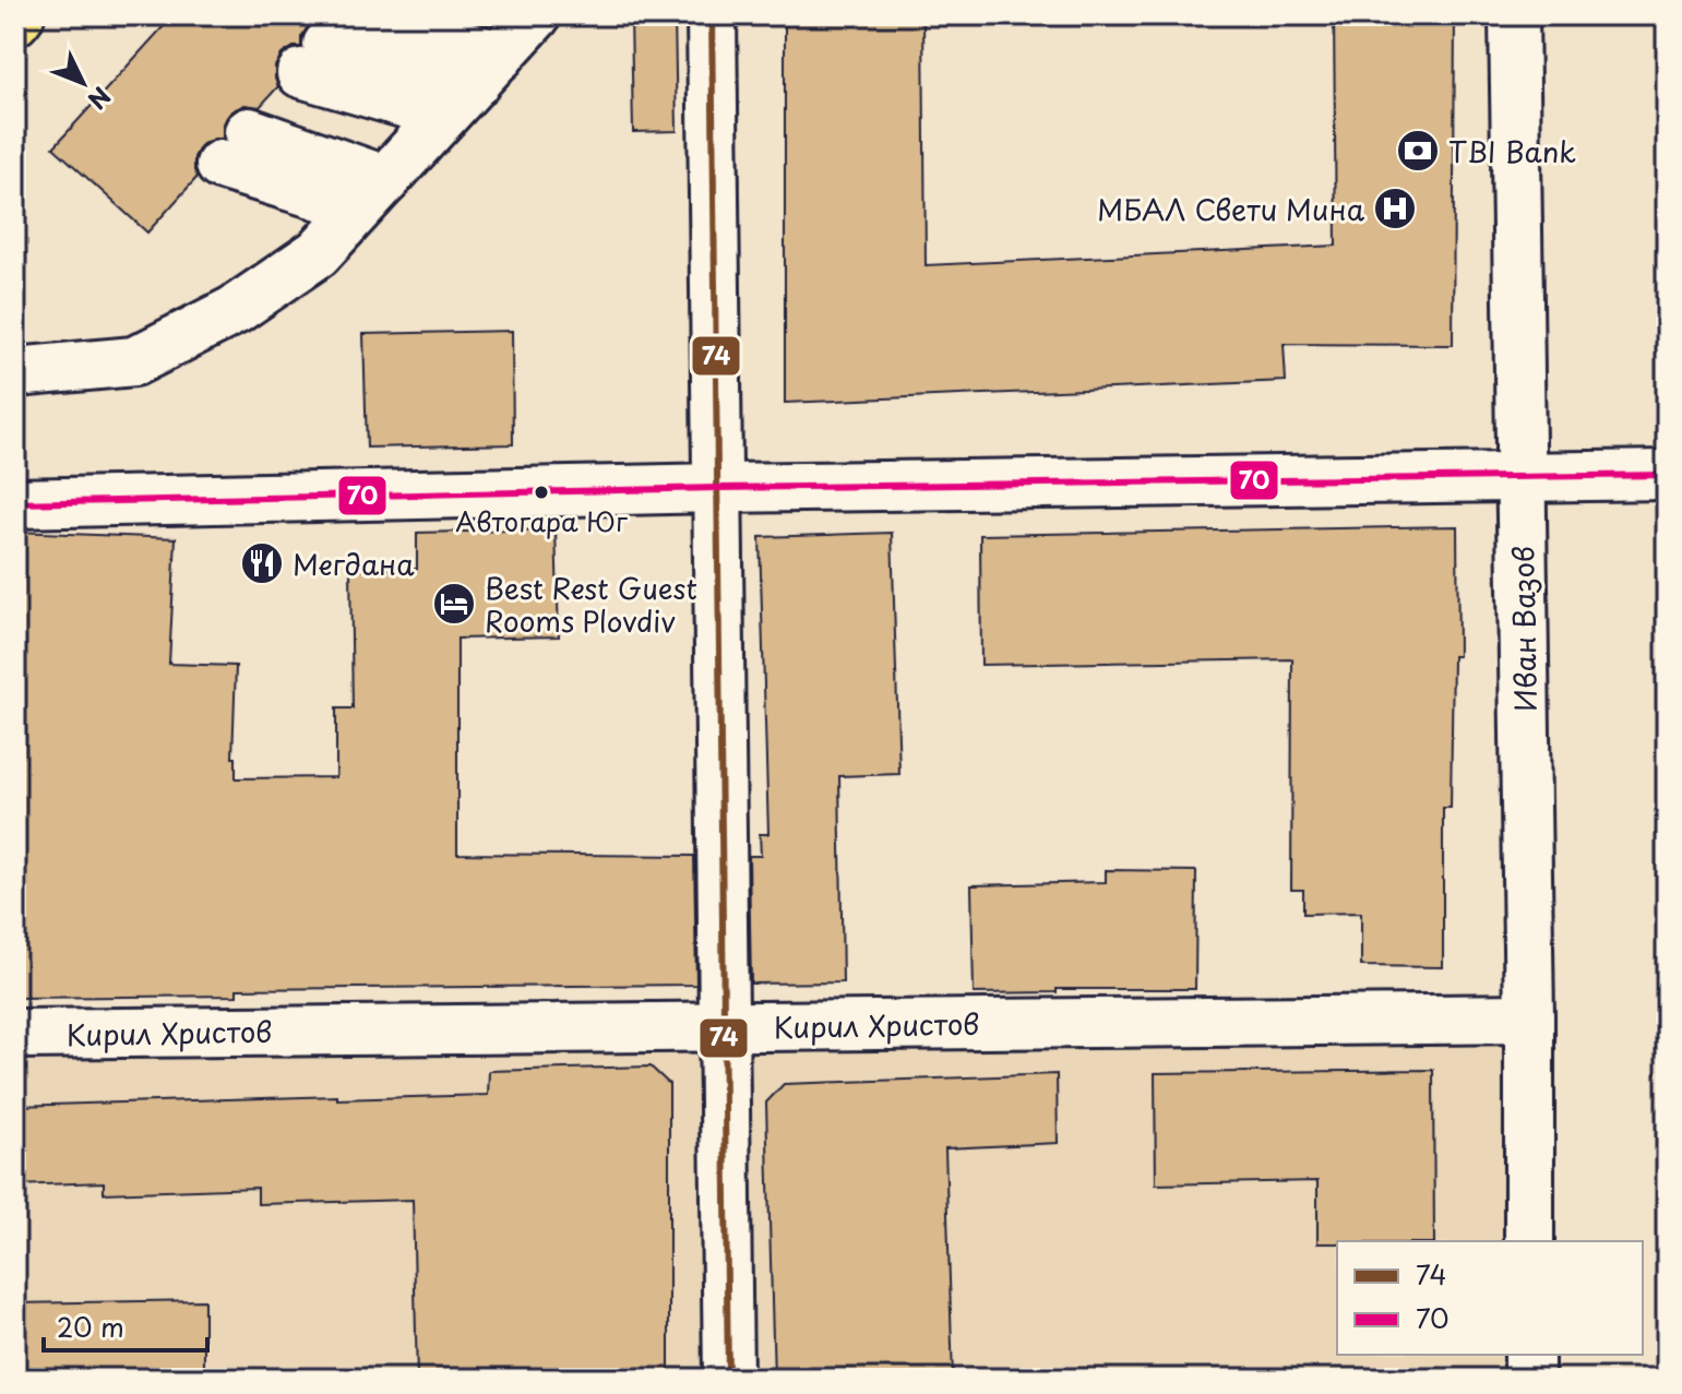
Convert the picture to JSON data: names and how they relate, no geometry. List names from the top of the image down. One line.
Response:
{"streets":{"street":["Иван Вазов","Кирил Христов"]},"crossings":[["Иван Вазов","Кирил Христов"]],"places":{"bank":["TBI Bank"],"hospital":["МБАЛ Свети Мина"],"other":["Автогара Юг"],"restaurant":["Мегдана"],"hotel":["Best Rest Guest Rooms Plovdiv"]},"lines":["transit line 74","transit line 70"],"legend":["74","70"],"scale_bar":"20 m","north":"bottom right"}
